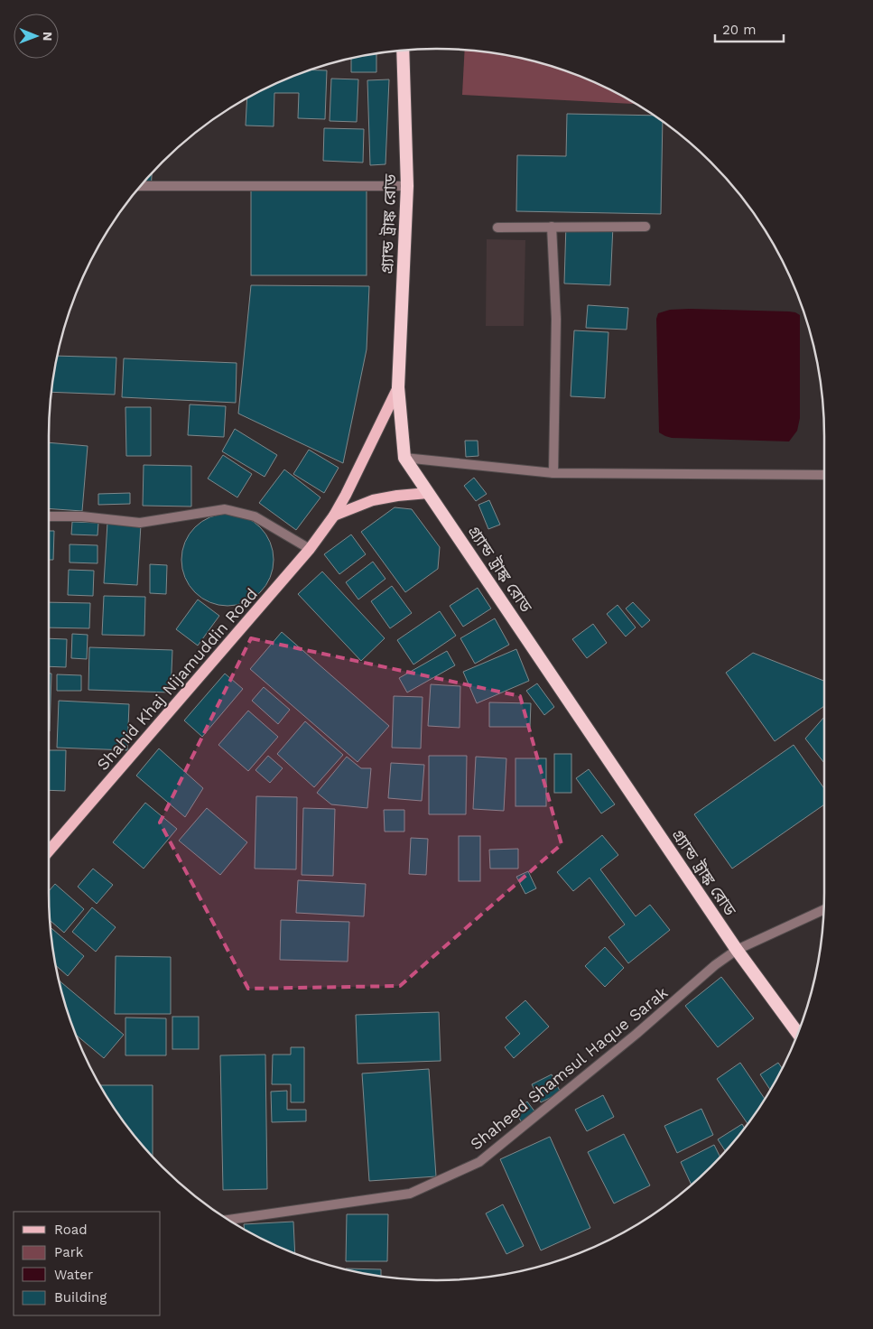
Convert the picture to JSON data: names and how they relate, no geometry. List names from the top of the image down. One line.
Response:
{"streets":{"highway":["গ্র্যান্ড ট্রাঙ্ক রোড"],"main road":["Shahid Khaj Nijamuddin Road"],"street":["Shaheed Shamsul Haque Sarak"]},"crossings":[["গ্র্যান্ড ট্রাঙ্ক রোড","Shahid Khaj Nijamuddin Road"],["গ্র্যান্ড ট্রাঙ্ক রোড","Shaheed Shamsul Haque Sarak"]],"legend":["Road","Park","Water","Building"],"scale_bar":"20 m","north":"right"}
